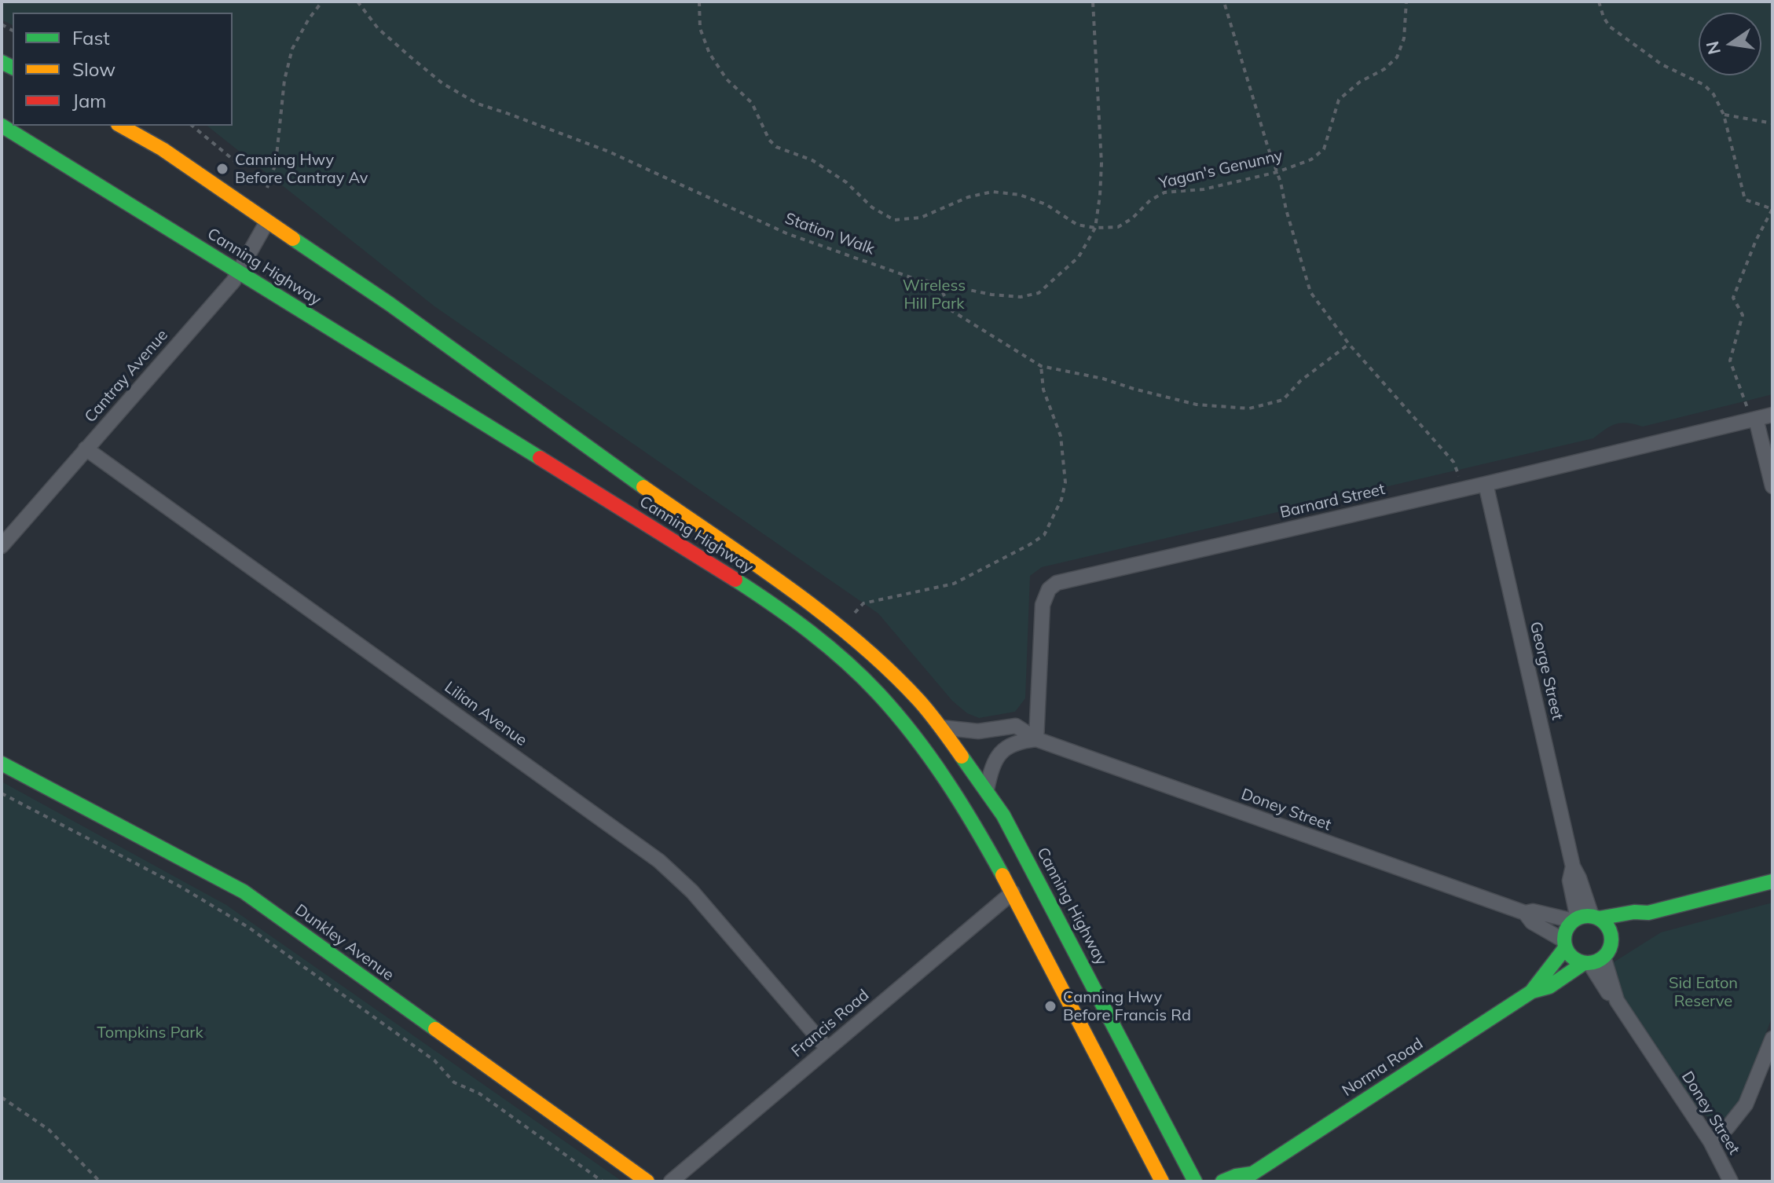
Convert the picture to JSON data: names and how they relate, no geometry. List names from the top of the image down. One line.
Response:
{"streets":{"main road":["Canning Highway","Dunkley Avenue","Norma Road"],"street":["Cantray Avenue","Barnard Street","George Street","Lilian Avenue","Doney Street","Francis Road"],"path":["Yagan's Genunny","Station Walk"]},"crossings":[["Yagan's Genunny","Station Walk"],["Canning Highway","Cantray Avenue"],["Canning Highway","Doney Street"],["Canning Highway","Francis Road"],["Cantray Avenue","Lilian Avenue"],["Barnard Street","George Street"],["Barnard Street","Doney Street"],["George Street","Doney Street"],["George Street","Norma Road"],["Lilian Avenue","Francis Road"],["Doney Street","Norma Road"]],"parks":["Wireless Hill Park","Sid Eaton Reserve","Tompkins Park"],"places":["Canning Hwy Before Cantray Av","Canning Hwy Before Francis Rd"],"legend":["Fast","Slow","Jam"],"north":"left"}
